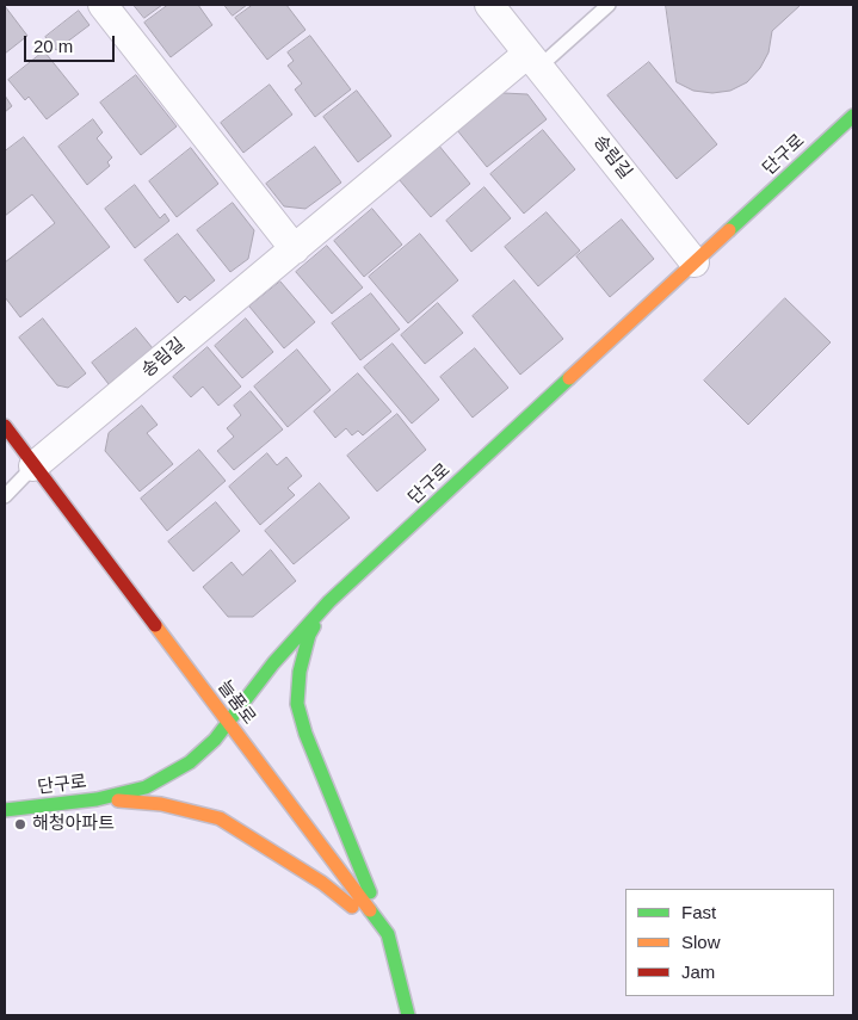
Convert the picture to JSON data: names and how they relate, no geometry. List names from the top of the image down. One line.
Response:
{"streets":{"street":["단구로","송림길","늘품로"]},"crossings":[["단구로","송림길"],["단구로","늘품로"],["송림길","늘품로"]],"places":["해청아파트"],"legend":["Fast","Slow","Jam"],"scale_bar":"20 m"}
